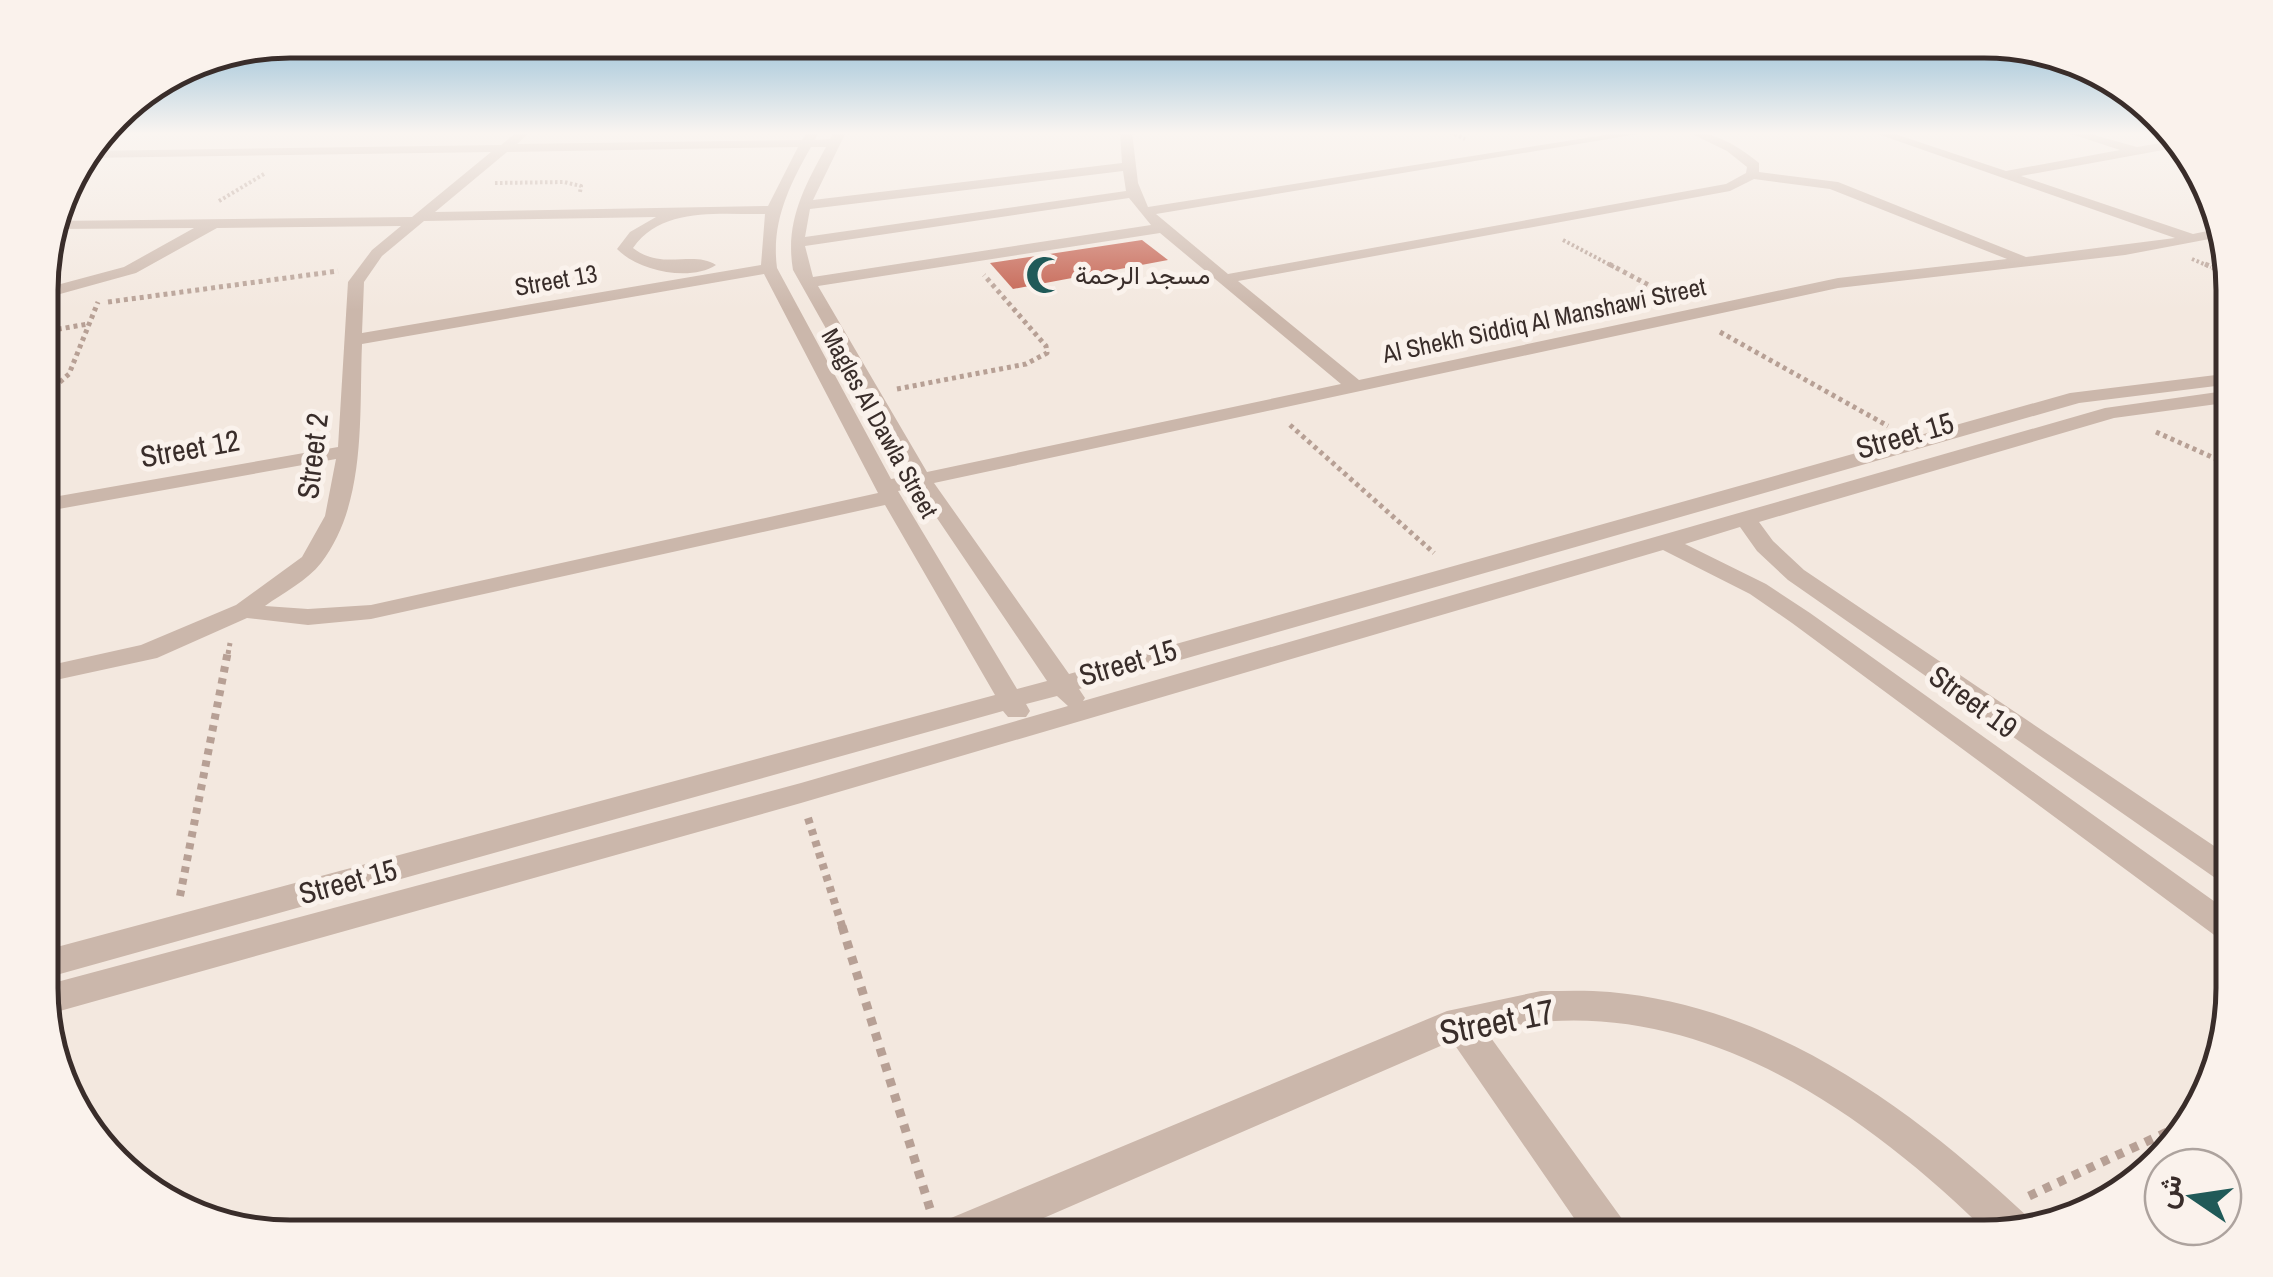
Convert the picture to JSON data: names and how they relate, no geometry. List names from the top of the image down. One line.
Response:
{"streets":{"street":["Street 13","Al Shekh Siddiq Al Manshawi Street","Magles Al Dawla Street","Street 15","Street 12","Street 2","Street 19","Street 17"]},"crossings":[["Street 13","Magles Al Dawla Street"],["Street 13","Street 2"],["Al Shekh Siddiq Al Manshawi Street","Magles Al Dawla Street"],["Al Shekh Siddiq Al Manshawi Street","Street 2"],["Magles Al Dawla Street","Street 15"],["Street 15","Street 19"],["Street 12","Street 2"]],"places":{"mosque":["مسجد الرحمة"]},"north":"left"}
